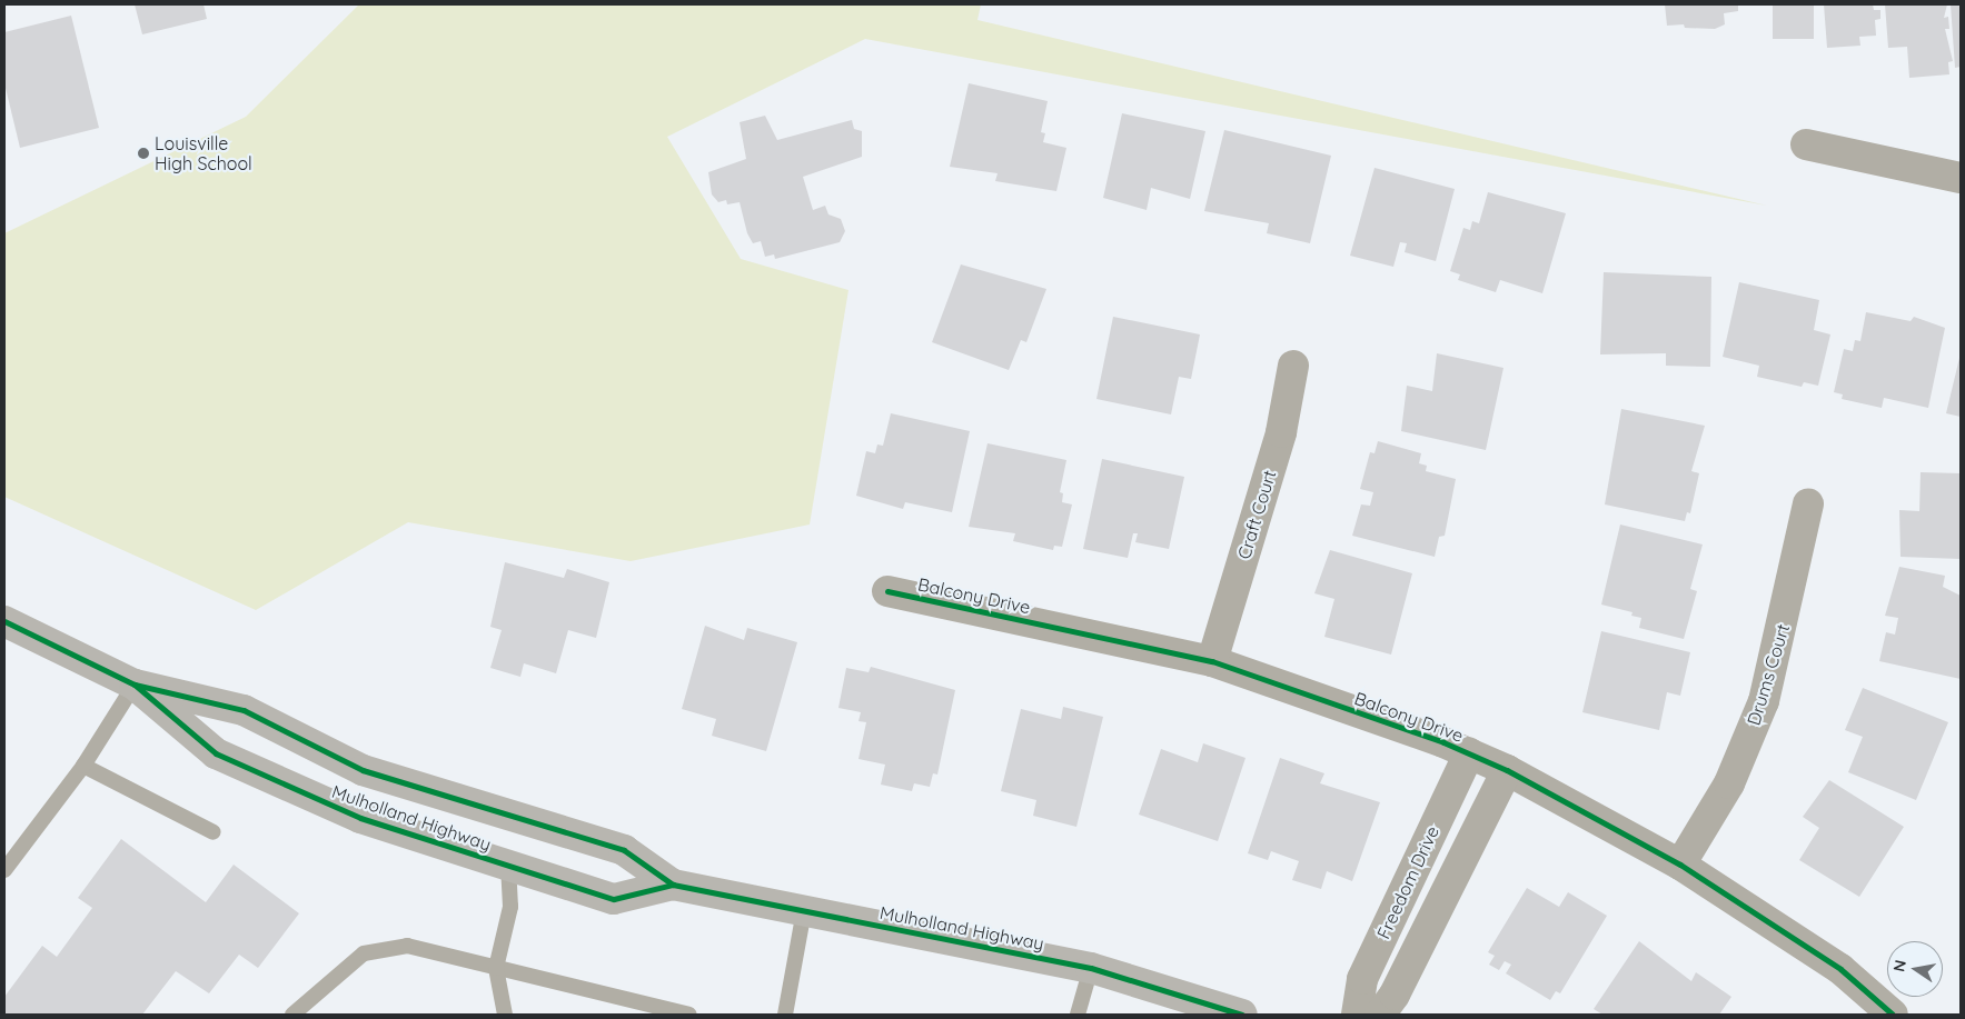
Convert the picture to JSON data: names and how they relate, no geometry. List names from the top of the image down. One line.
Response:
{"streets":{"main road":["Mulholland Highway"],"street":["Craft Court","Balcony Drive","Drums Court","Freedom Drive"]},"crossings":[["Craft Court","Balcony Drive"],["Balcony Drive","Drums Court"],["Balcony Drive","Freedom Drive"]],"places":["Louisville High School"],"north":"left"}
